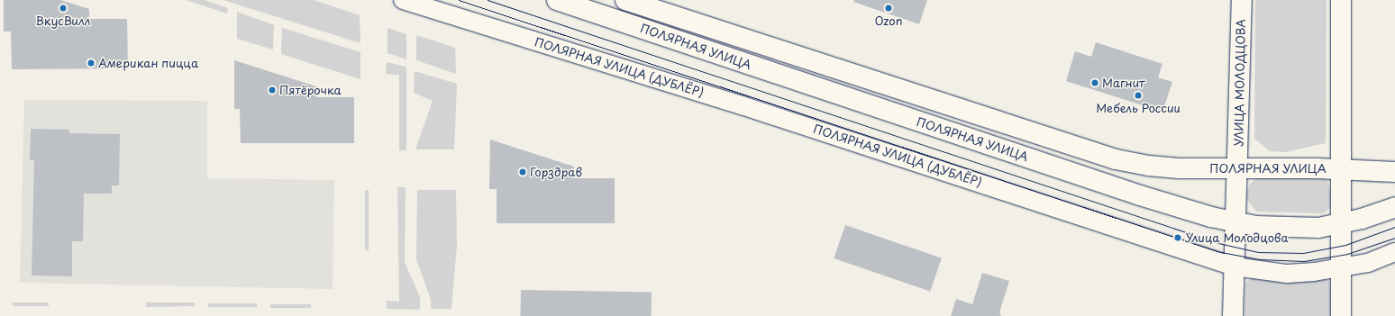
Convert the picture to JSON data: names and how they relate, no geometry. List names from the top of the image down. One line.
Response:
{"streets":{"main road":["ПОЛЯРНАЯ УЛИЦА","УЛИЦА МОЛОДЦОВА"],"street":["ПОЛЯРНАЯ УЛИЦА (ДУБЛЁР)"]},"crossings":[["ПОЛЯРНАЯ УЛИЦА","УЛИЦА МОЛОДЦОВА"],["ПОЛЯРНАЯ УЛИЦА (ДУБЛЁР)","УЛИЦА МОЛОДЦОВА"]],"places":["ВкусВилл","Ozon","Американ пицца","Магнит","Пятёрочка","Мебель России","Горздрав","Улица Молодцова"]}
